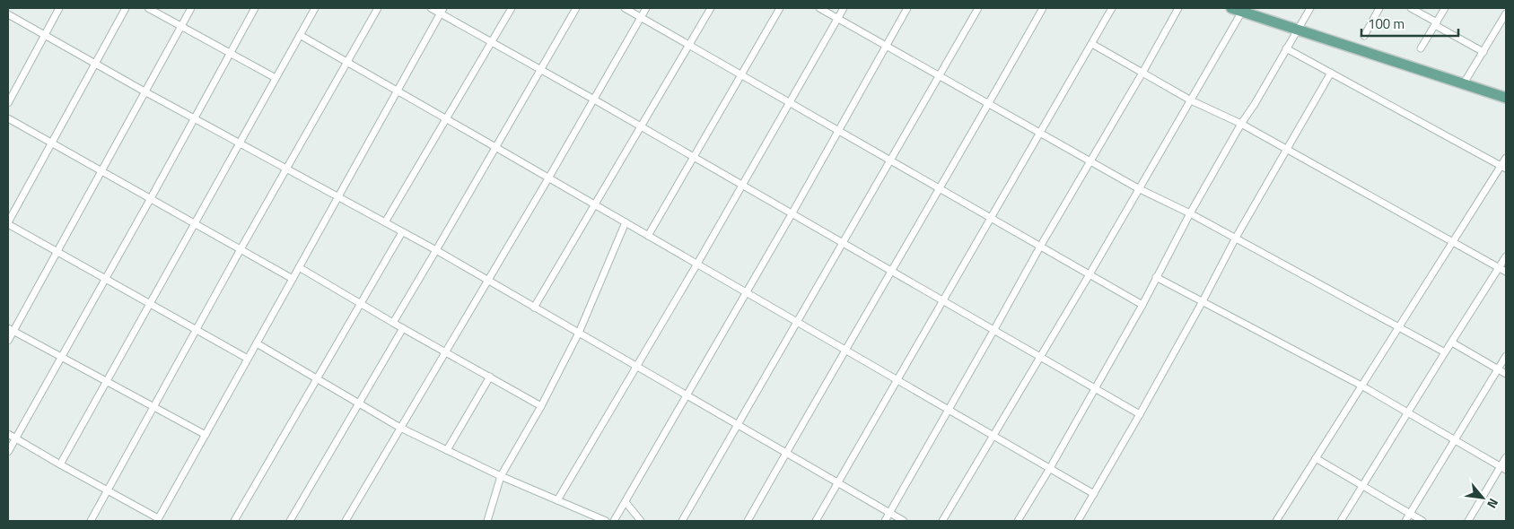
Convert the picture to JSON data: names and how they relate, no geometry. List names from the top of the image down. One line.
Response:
{"scale_bar":"100 m","north":"bottom right"}
